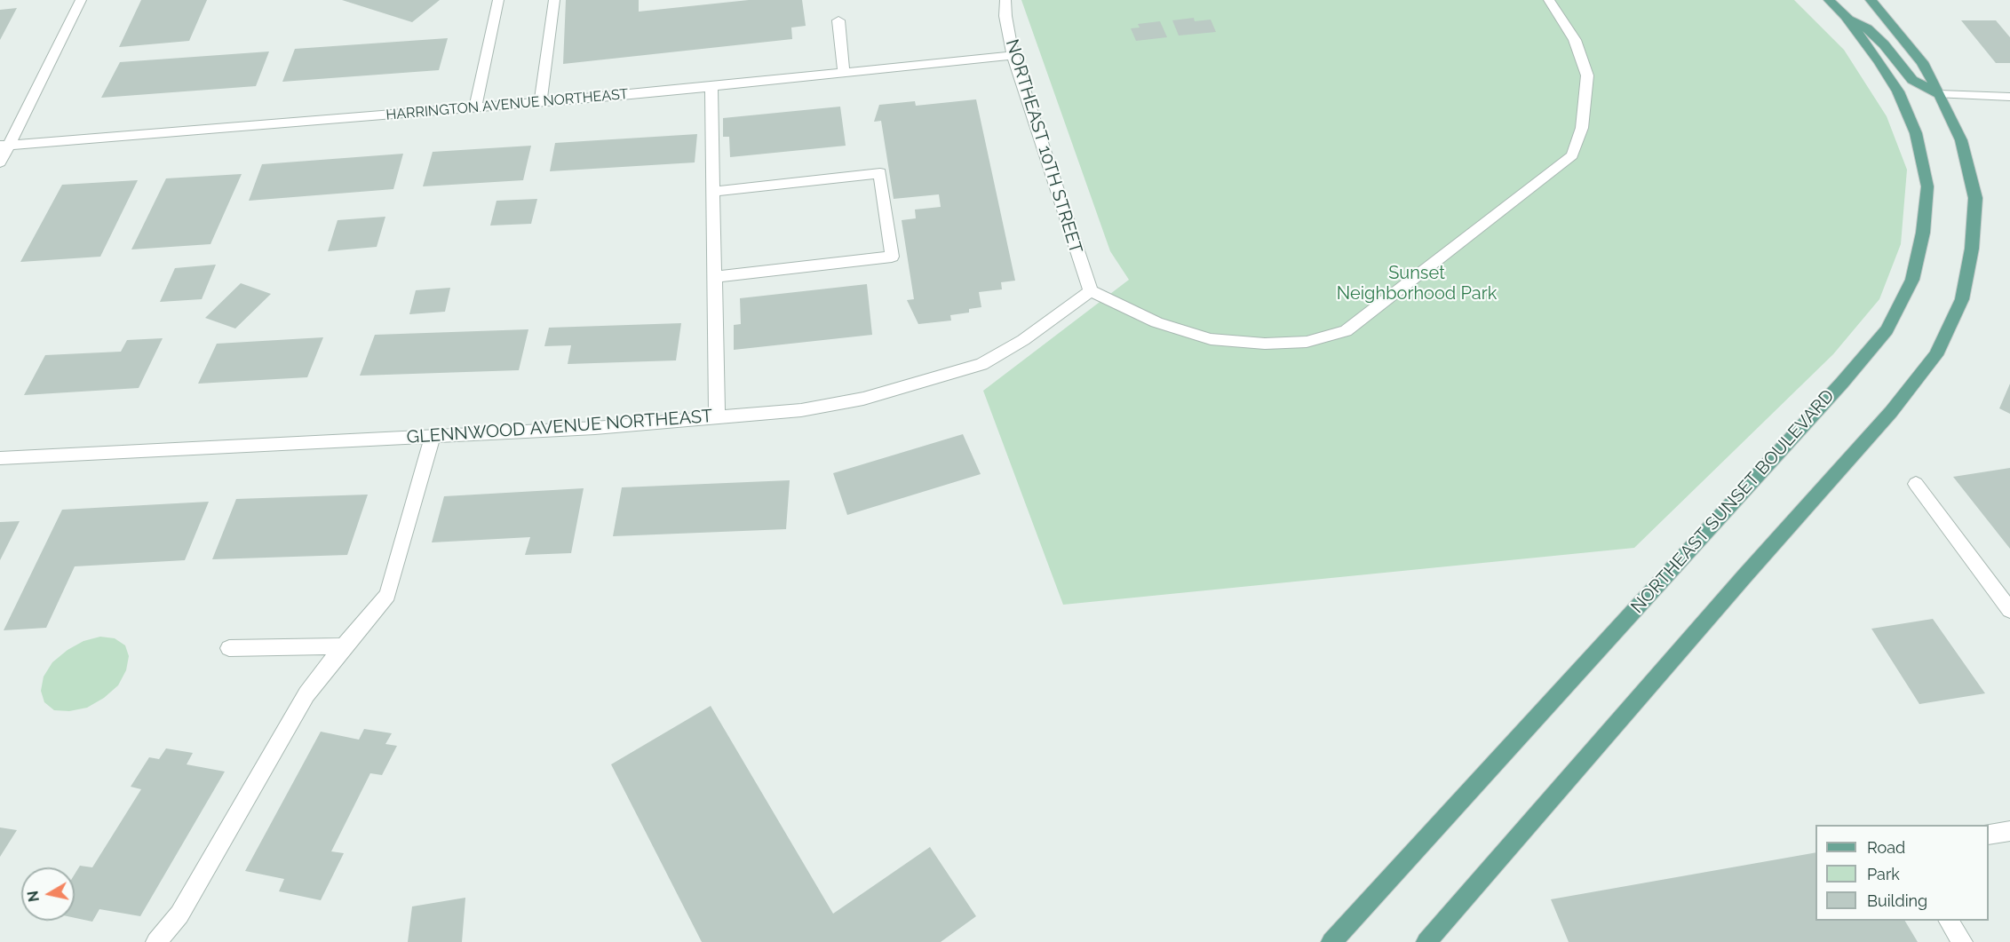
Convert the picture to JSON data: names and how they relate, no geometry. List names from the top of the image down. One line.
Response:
{"streets":{"main road":["NORTHEAST SUNSET BOULEVARD"],"street":["HARRINGTON AVENUE NORTHEAST","NORTHEAST 10TH STREET","GLENNWOOD AVENUE NORTHEAST"]},"crossings":[["HARRINGTON AVENUE NORTHEAST","NORTHEAST 10TH STREET"],["NORTHEAST 10TH STREET","GLENNWOOD AVENUE NORTHEAST"]],"parks":["Sunset Neighborhood Park"],"legend":["Road","Park","Building"],"north":"left"}
